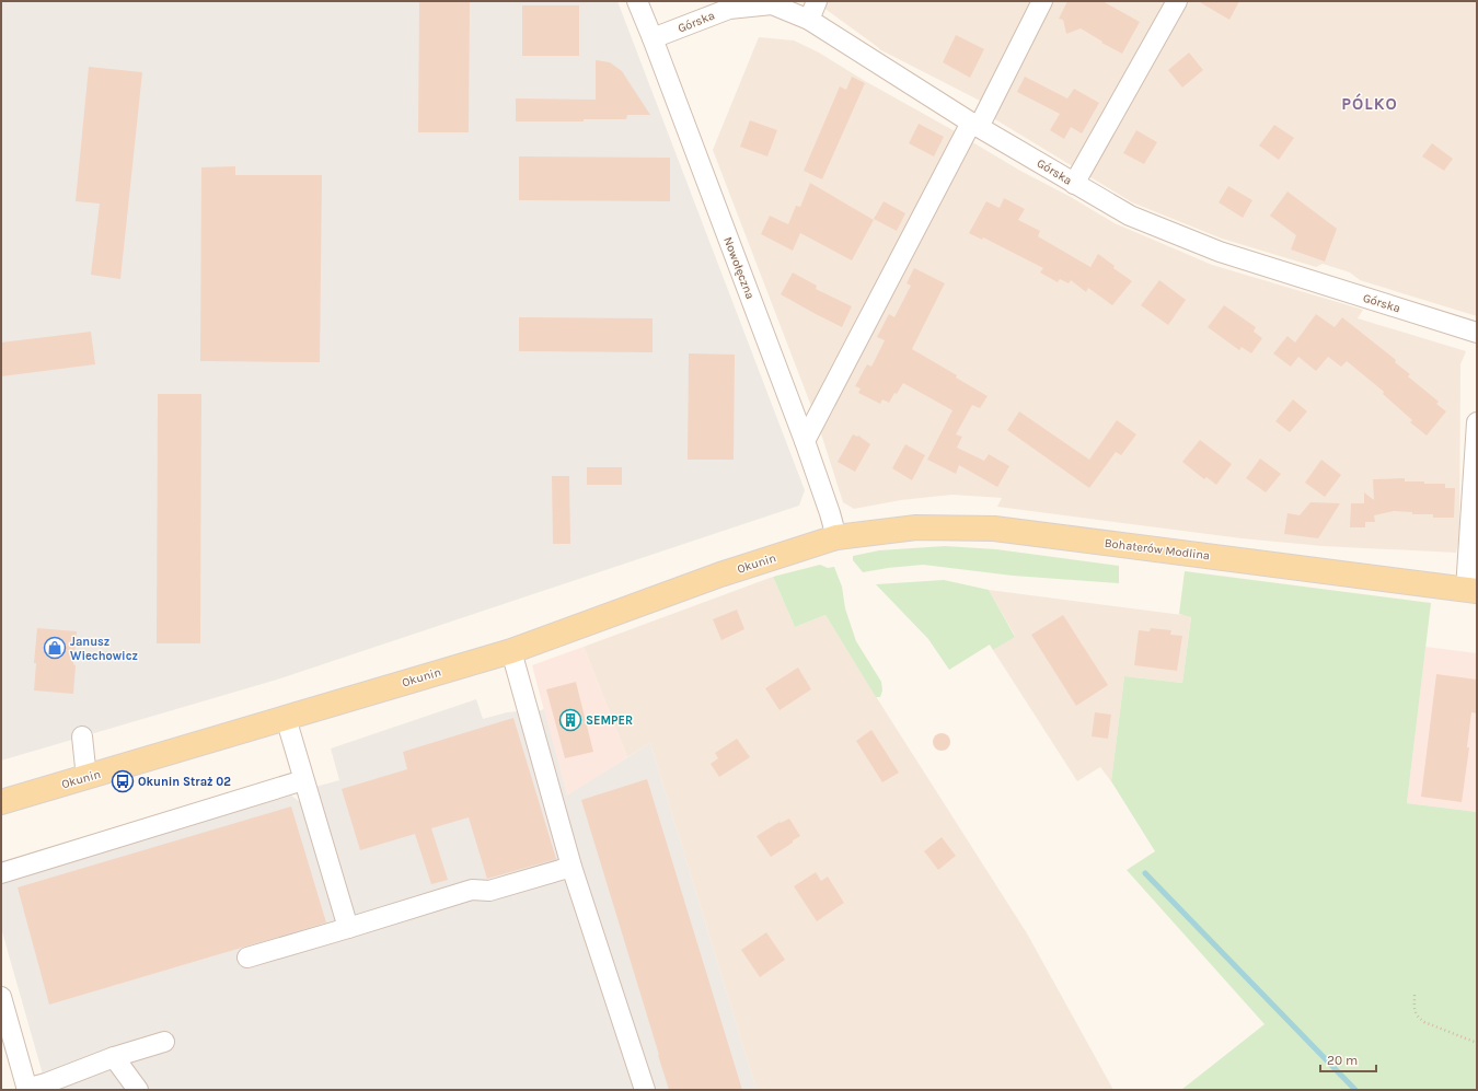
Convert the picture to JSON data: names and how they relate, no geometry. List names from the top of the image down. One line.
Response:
{"streets":{"main road":["Bohaterów Modlina","Okunin"],"street":["Górska","Nowołęczna"]},"crossings":[["Górska","Nowołęczna"],["Nowołęczna","Bohaterów Modlina"],["Nowołęczna","Okunin"],["Bohaterów Modlina","Okunin"]],"districts":["PÓLKO"],"places":{"shop":["Janusz Wiechowicz"],"building":["SEMPER"],"bus stop":["Okunin Straż 02"]},"scale_bar":"20 m"}
